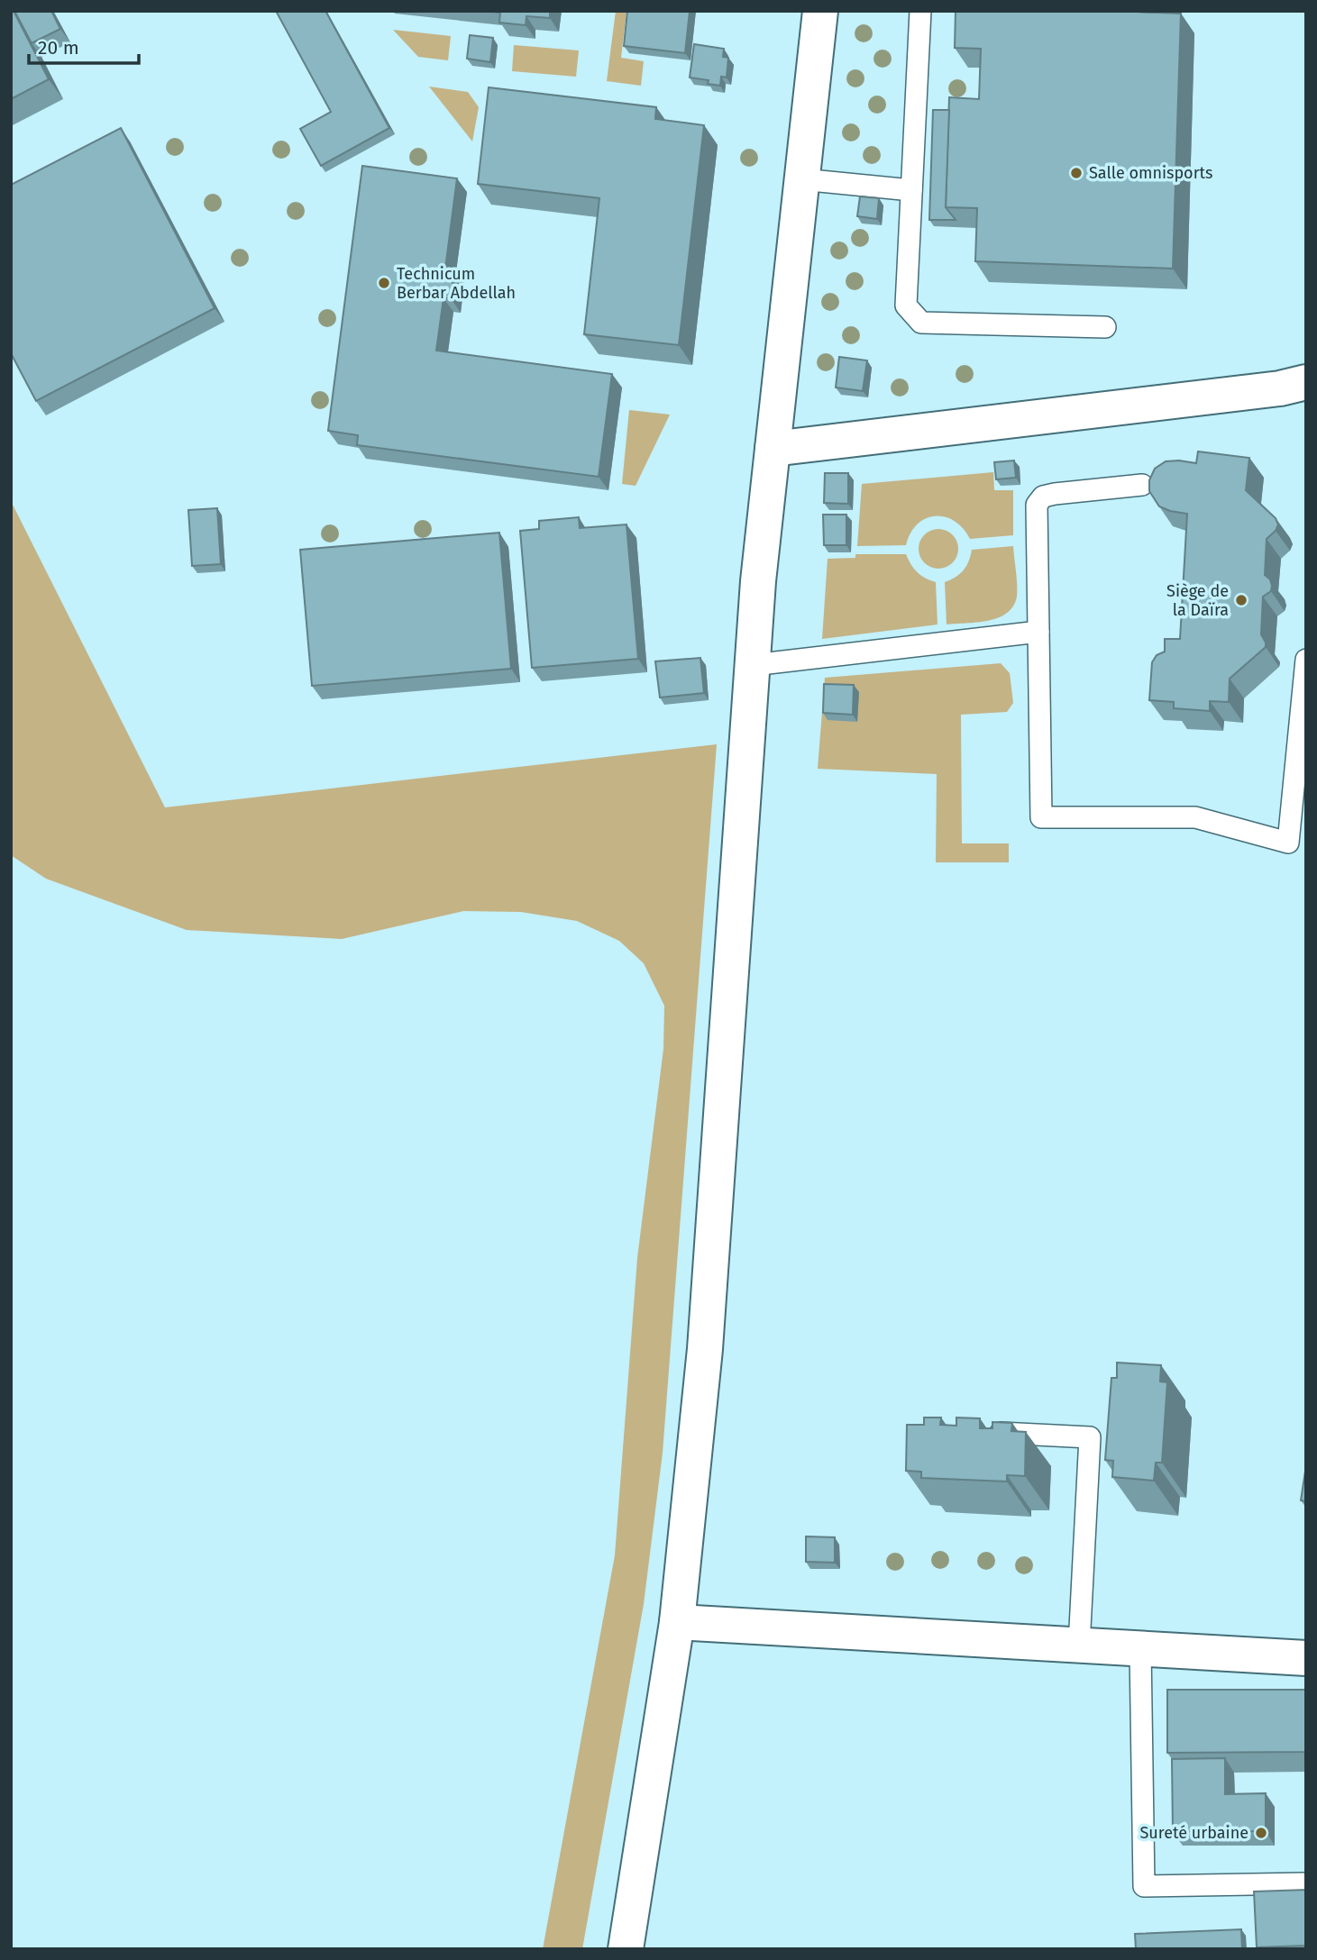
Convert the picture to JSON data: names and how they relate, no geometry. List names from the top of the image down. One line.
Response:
{"places":["Salle omnisports","Technicum Berbar Abdellah","Siège de la Daïra","Sureté urbaine"],"scale_bar":"20 m"}
